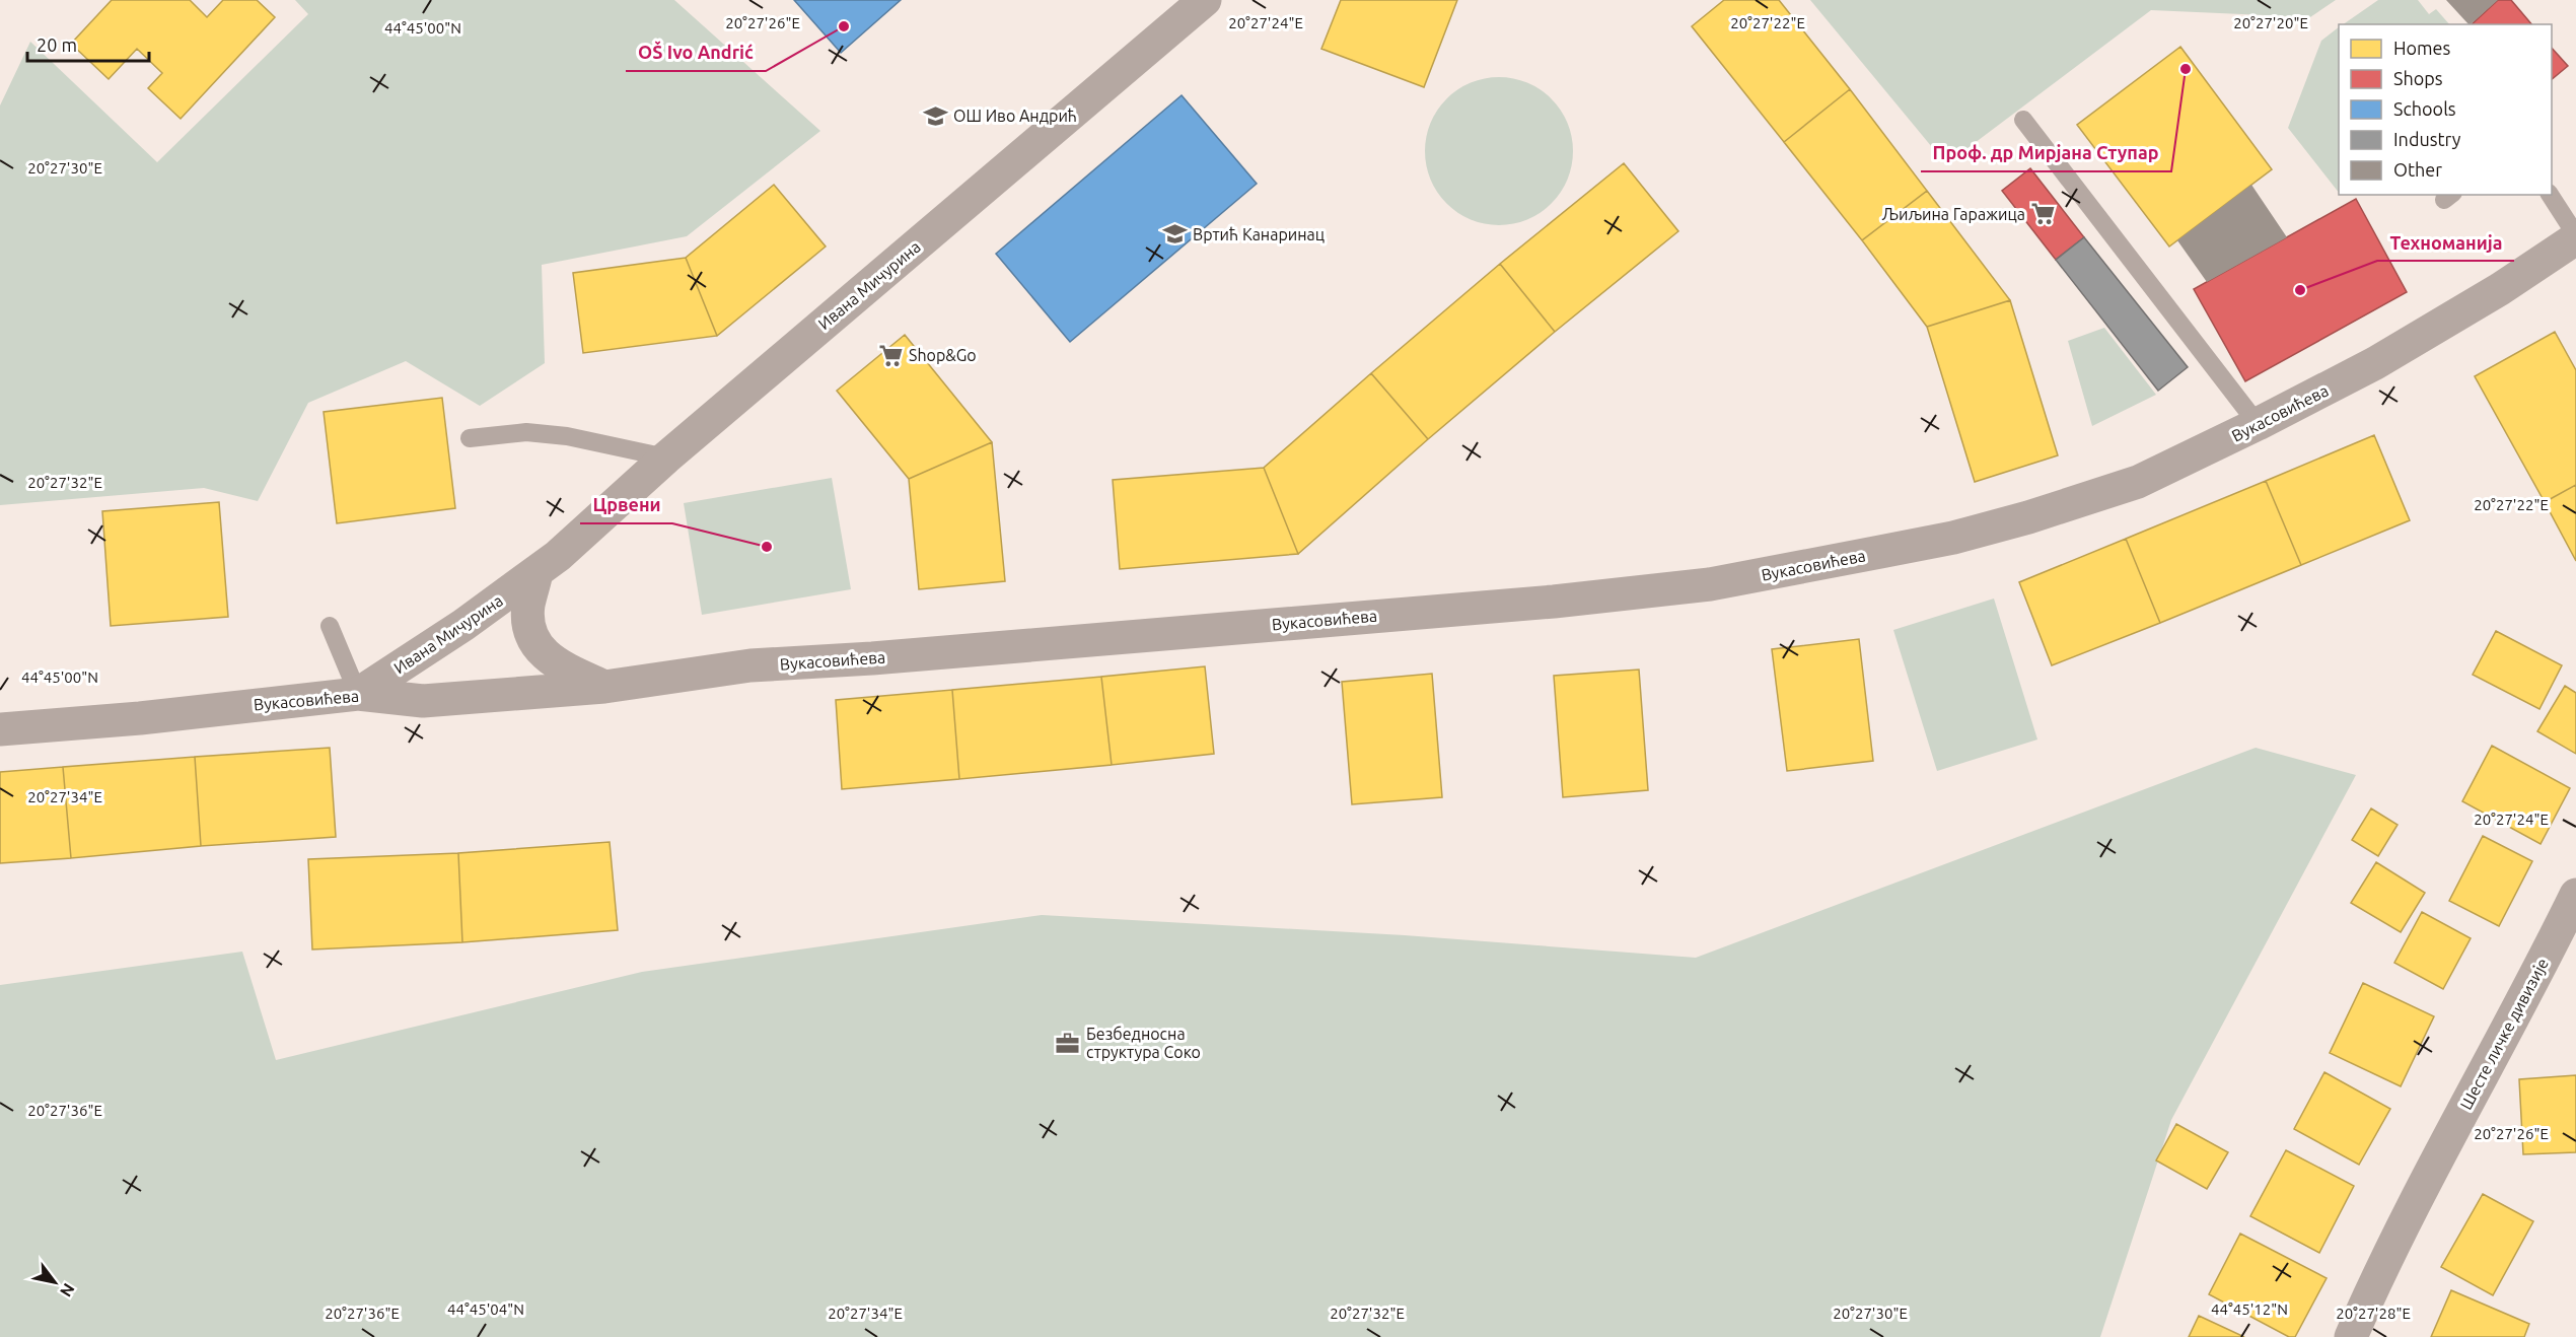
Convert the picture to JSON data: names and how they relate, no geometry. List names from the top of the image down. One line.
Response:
{"streets":{"street":["Ивана Мичурина","Вукасовићева","Шесте личке дивизије"]},"crossings":[["Ивана Мичурина","Вукасовићева"]],"places":{"other":["OŠ Ivo Andrić","Проф. др Мирјана Ступар","Техноманија","Црвени"],"school or university":["ОШ Иво Андрић","Вртић Канаринац"],"supermarket":["Љиљина Гаражица","Shop&Go"],"office":["Безбедносна структура Соко"]},"legend":["Homes","Shops","Schools","Industry","Other"],"scale_bar":"20 m","north":"bottom right","coordinates":["20°27'26\"E","20°27'24\"E","20°27'22\"E","20°27'20\"E","44°45'00\"N","20°27'30\"E","20°27'32\"E","20°27'34\"E","20°27'36\"E","44°45'04\"N","44°45'12\"N","20°27'28\"E"]}
